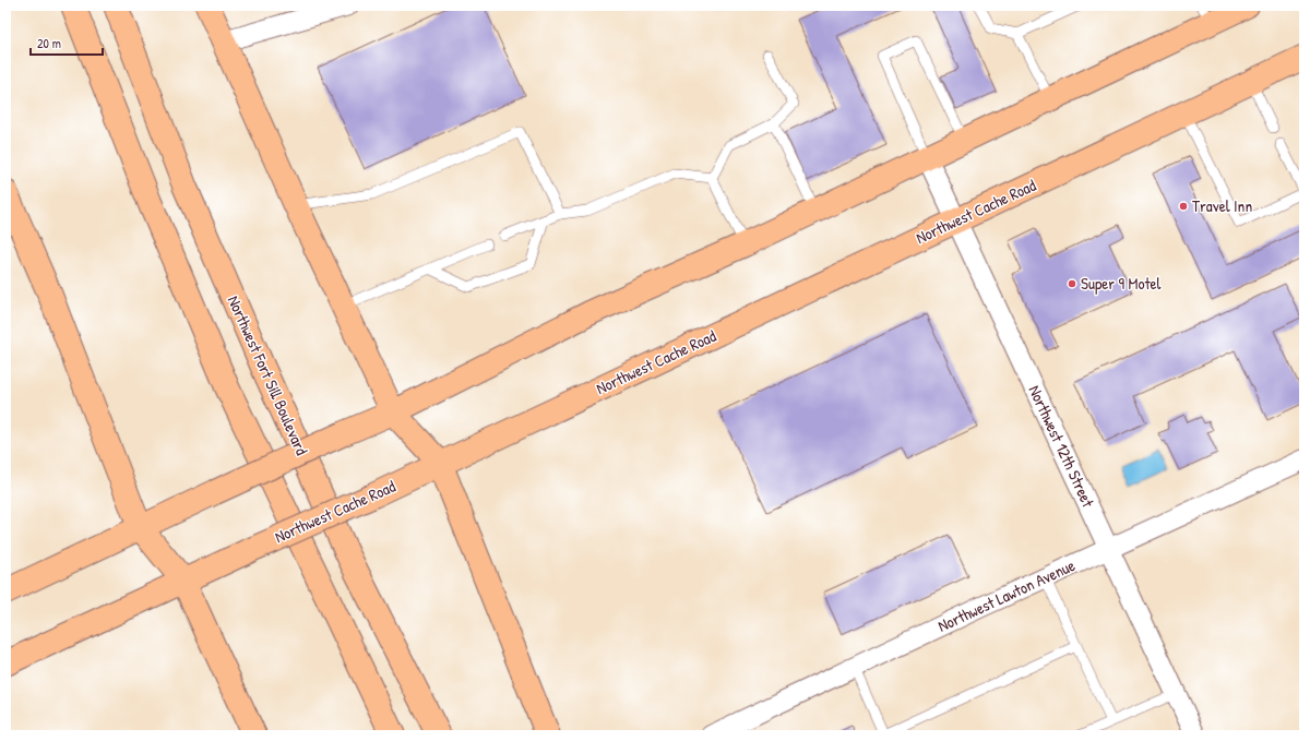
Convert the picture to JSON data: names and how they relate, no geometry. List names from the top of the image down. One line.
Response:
{"streets":{"main road":["Northwest Cache Road","Northwest Fort Sill Boulevard"],"street":["Northwest 12th Street","Northwest Lawton Avenue"]},"crossings":[["Northwest Cache Road","Northwest 12th Street"],["Northwest 12th Street","Northwest Lawton Avenue"]],"places":["Travel Inn","Super 9 Motel"],"scale_bar":"20 m"}
